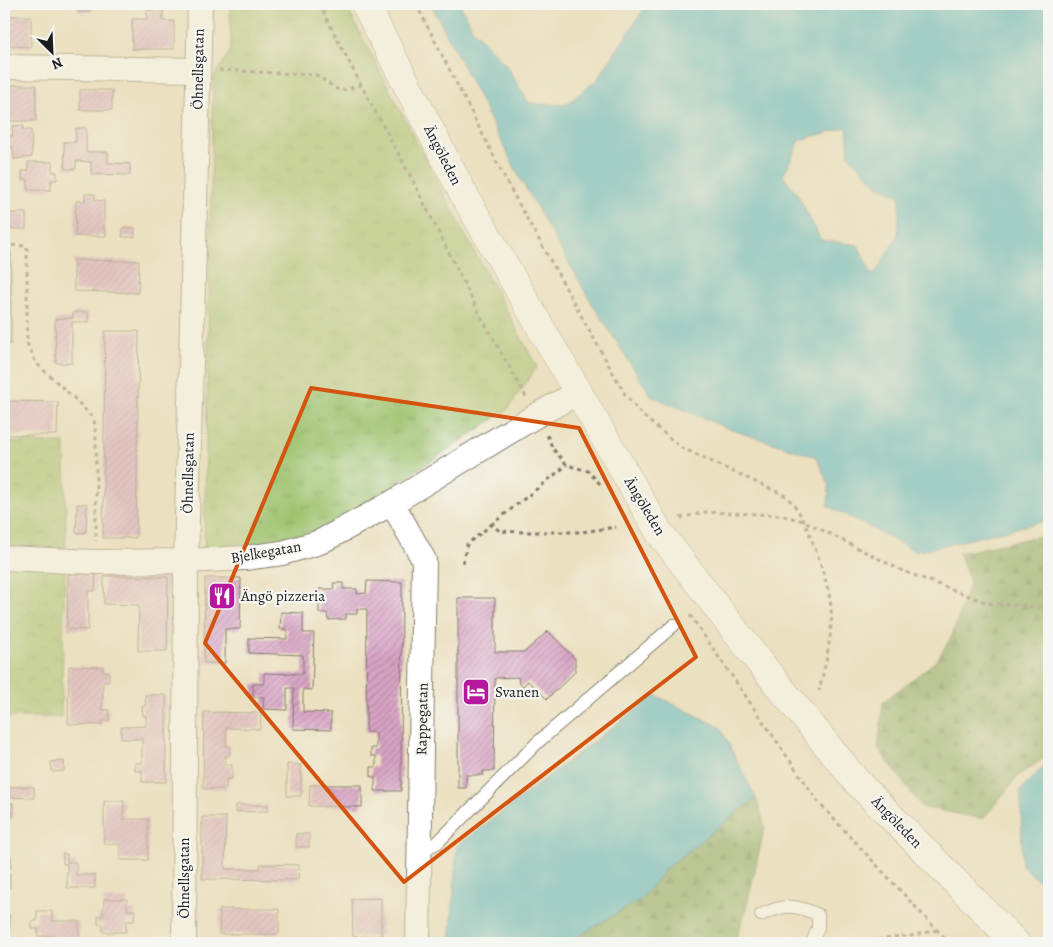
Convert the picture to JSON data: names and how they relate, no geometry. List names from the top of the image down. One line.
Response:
{"streets":{"main road":["Ängöleden"],"street":["Öhnellsgatan","Bjelkegatan","Rappegatan"]},"crossings":[["Öhnellsgatan","Bjelkegatan"],["Ängöleden","Bjelkegatan"],["Bjelkegatan","Rappegatan"]],"places":{"restaurant":["Ängö pizzeria"],"hotel":["Svanen"]},"north":"bottom right"}
